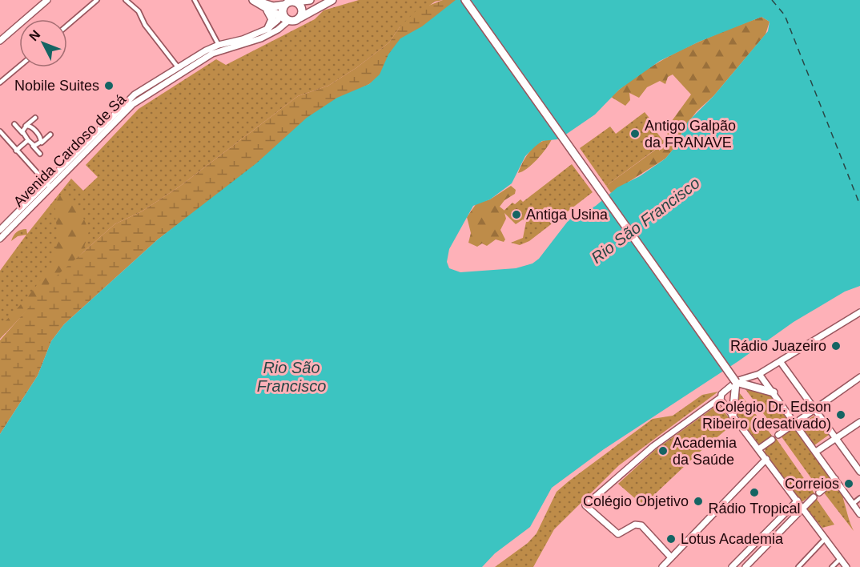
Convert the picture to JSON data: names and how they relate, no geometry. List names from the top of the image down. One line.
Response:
{"streets":{"main road":["Avenida Cardoso de Sá"]},"water":["Rio São Francisco"],"places":["Nobile Suites","Antigo Galpão da FRANAVE","Antiga Usina","Rádio Juazeiro","Colégio Dr. Edson Ribeiro (desativado)","Academia da Saúde","Correios","Rádio Tropical","Colégio Objetivo","Lotus Academia"],"north":"top left"}
